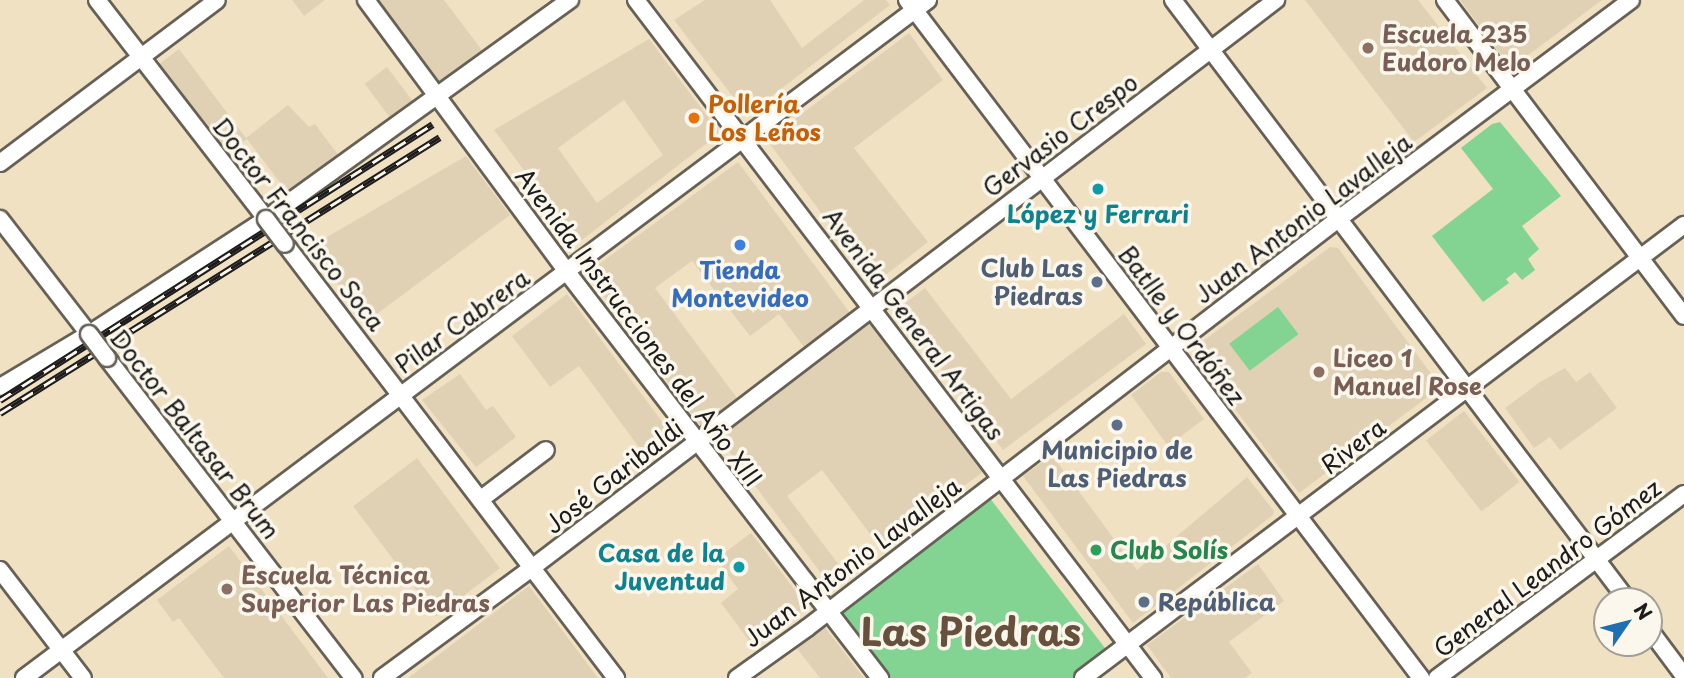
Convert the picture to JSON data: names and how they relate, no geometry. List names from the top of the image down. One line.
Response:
{"streets":{"street":["Gervasio Crespo","Juan Antonio Lavalleja","Doctor Francisco Soca","Pilar Cabrera","Avenida General Artigas","Batlle y Ordóñez","Avenida Instrucciones del Año XIII","Doctor Baltasar Brum","Rivera","José Garibaldi","General Leandro Gómez"]},"crossings":[["Gervasio Crespo","Avenida General Artigas"],["Gervasio Crespo","Batlle y Ordóñez"],["Gervasio Crespo","José Garibaldi"],["Juan Antonio Lavalleja","Avenida General Artigas"],["Juan Antonio Lavalleja","Batlle y Ordóñez"],["Juan Antonio Lavalleja","Avenida Instrucciones del Año XIII"],["Doctor Francisco Soca","Pilar Cabrera"],["Doctor Francisco Soca","José Garibaldi"],["Pilar Cabrera","Avenida General Artigas"],["Pilar Cabrera","Batlle y Ordóñez"],["Pilar Cabrera","Avenida Instrucciones del Año XIII"],["Pilar Cabrera","Doctor Baltasar Brum"],["Avenida General Artigas","Rivera"],["Avenida General Artigas","José Garibaldi"],["Batlle y Ordóñez","Rivera"],["Avenida Instrucciones del Año XIII","José Garibaldi"]],"districts":["Las Piedras"],"places":["Escuela 235 Eudoro Melo","Pollería Los Leños","López y Ferrari","Tienda Montevideo","Club Las Piedras","Liceo 1 Manuel Rose","Municipio de Las Piedras","Club Solís","Casa de la Juventud","Escuela Técnica Superior Las Piedras","República"],"north":"top right"}
